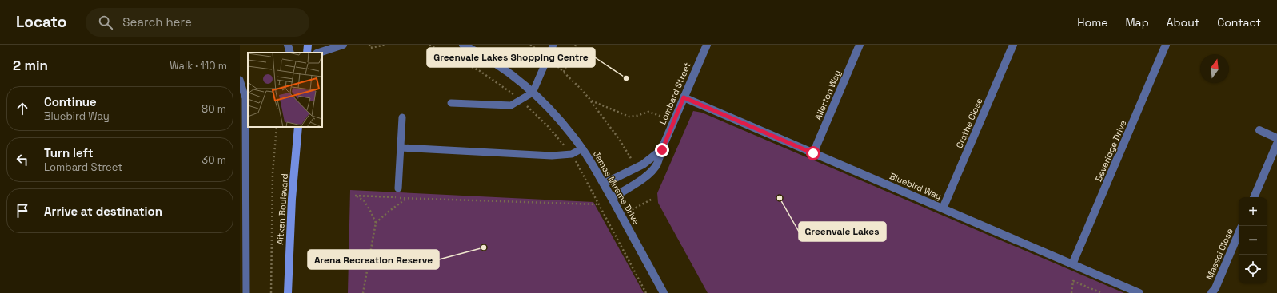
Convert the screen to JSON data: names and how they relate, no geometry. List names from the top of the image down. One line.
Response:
{"streets":{"main road":["Aitken Boulevard"],"street":["Lombard Street","Allerton Way","Crathe Close","Beveridge Drive","Bluebird Way","James Mirams Drive","Massei Close"]},"crossings":[["Lombard Street","Bluebird Way"],["Lombard Street","James Mirams Drive"],["Allerton Way","Bluebird Way"],["Crathe Close","Bluebird Way"],["Beveridge Drive","Bluebird Way"]],"places":["Greenvale Lakes Shopping Centre","Greenvale Lakes","Arena Recreation Reserve"],"north":"top","page":{"header":"Locato","search":"Search here","nav":["Home","Map","About","Contact"],"heading":["2 min","Walk · 110 m"],"list":[["Continue","Bluebird Way","80 m"],["Turn left","Lombard Street","30 m"],"Arrive at destination"],"map_buttons":["+","−"]}}
